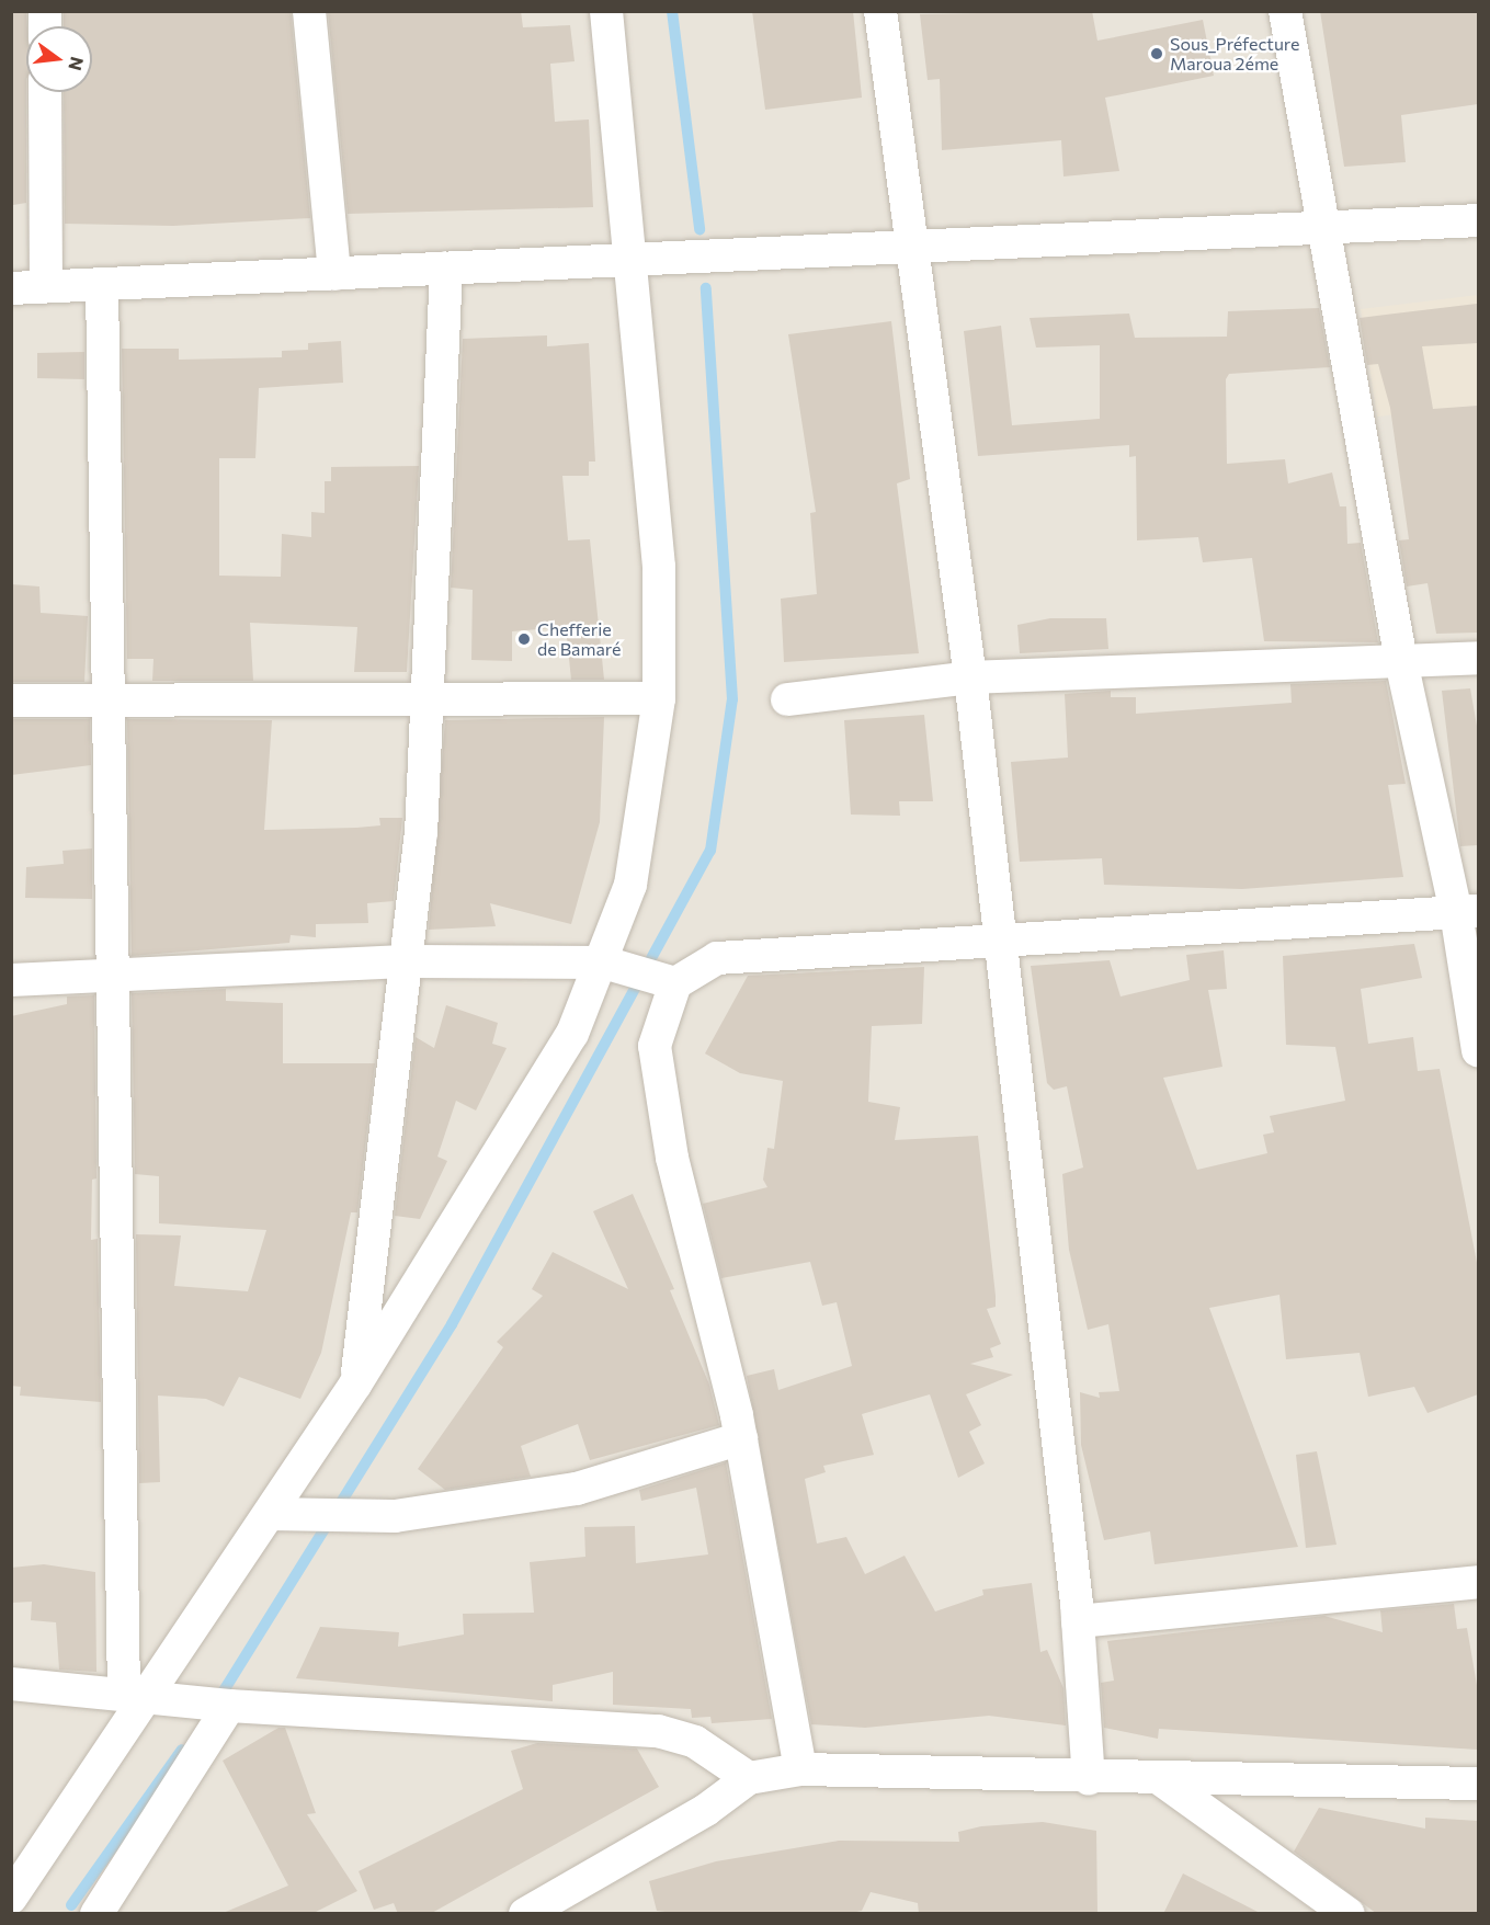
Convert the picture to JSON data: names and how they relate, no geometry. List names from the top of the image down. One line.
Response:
{"places":["Sous_Préfecture Maroua 2éme","Chefferie de Bamaré"],"north":"right"}
